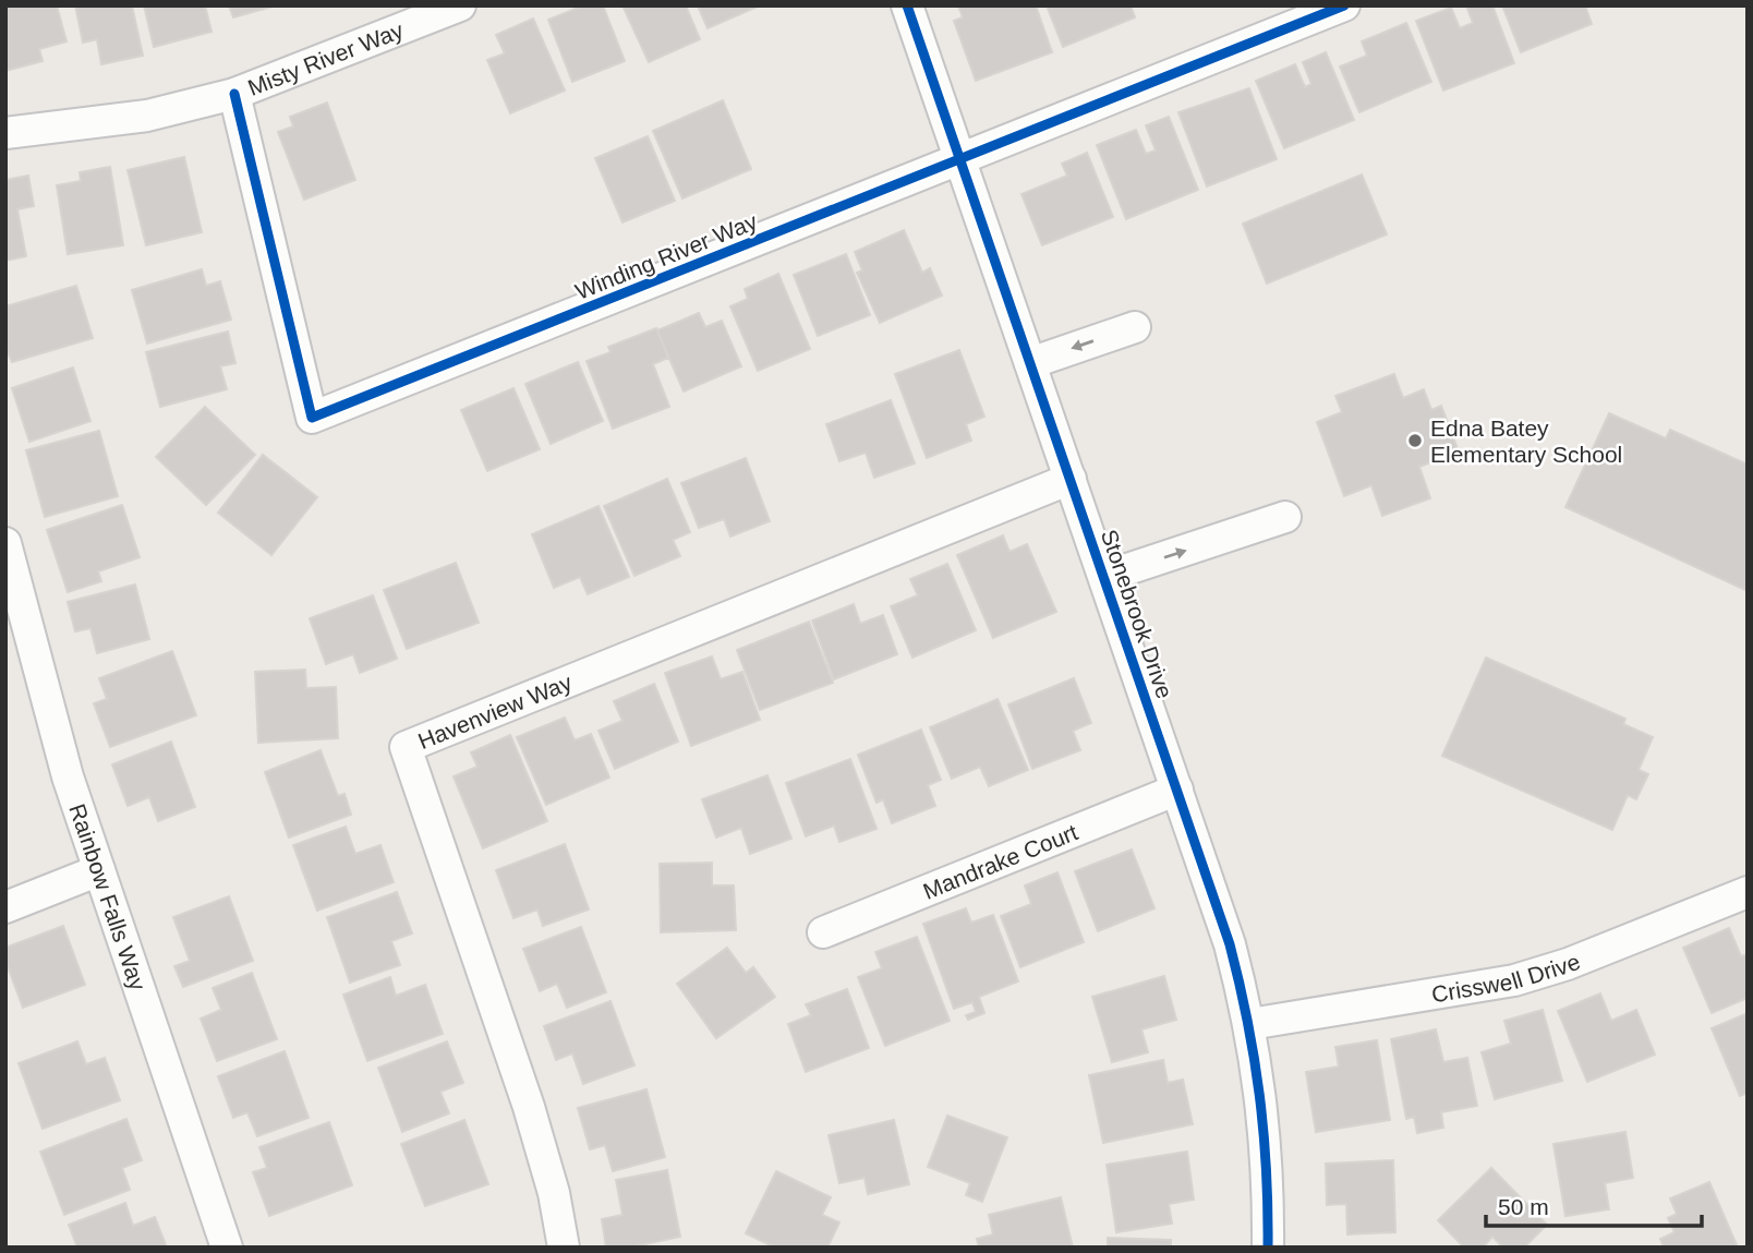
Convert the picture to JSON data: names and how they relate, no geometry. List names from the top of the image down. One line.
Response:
{"streets":{"street":["Misty River Way","Winding River Way","Stonebrook Drive","Havenview Way","Mandrake Court","Rainbow Falls Way","Crisswell Drive"]},"crossings":[["Misty River Way","Winding River Way"],["Winding River Way","Stonebrook Drive"],["Stonebrook Drive","Havenview Way"],["Stonebrook Drive","Mandrake Court"],["Stonebrook Drive","Crisswell Drive"]],"places":["Edna Batey Elementary School"],"scale_bar":"50 m"}
